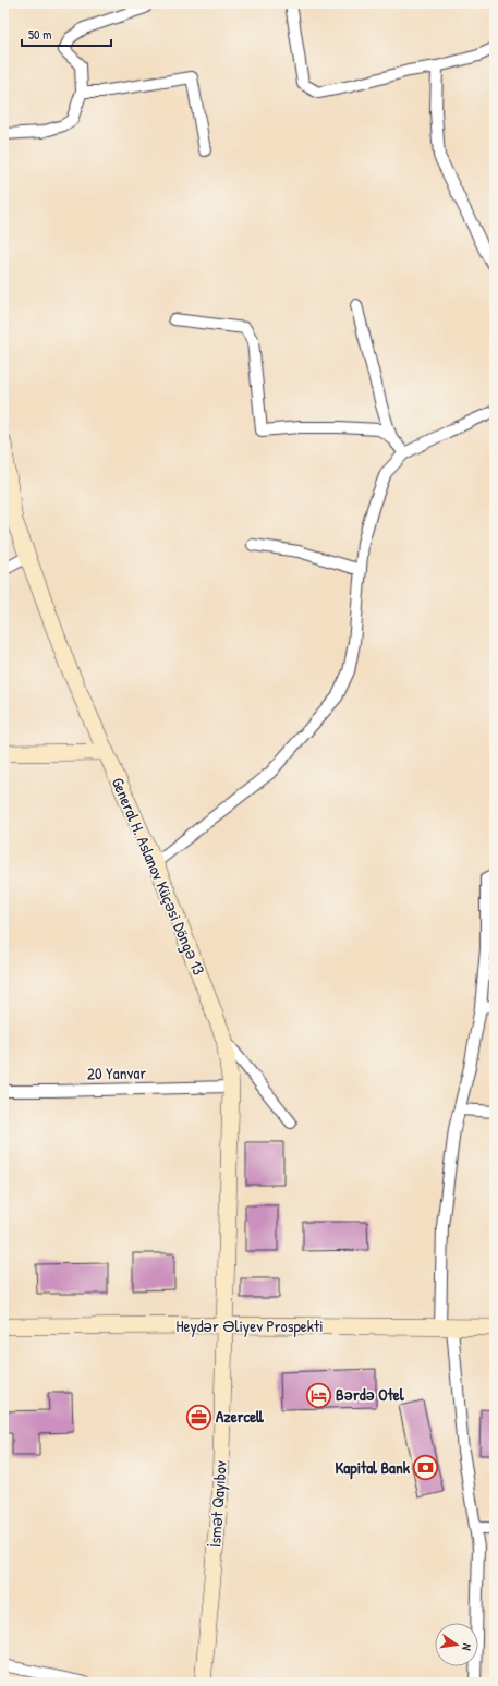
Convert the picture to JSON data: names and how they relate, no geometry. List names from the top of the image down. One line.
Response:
{"streets":{"main road":["General H. Aslanov Küçəsi Döngə 13","Heydər Əliyev Prospekti","İsmət Qayıbov"],"street":["20 Yanvar"]},"crossings":[["General H. Aslanov Küçəsi Döngə 13","20 Yanvar"],["General H. Aslanov Küçəsi Döngə 13","Heydər Əliyev Prospekti"],["General H. Aslanov Küçəsi Döngə 13","İsmət Qayıbov"],["Heydər Əliyev Prospekti","İsmət Qayıbov"]],"places":{"hotel":["Bərdə Otel"],"office":["Azercell"],"bank":["Kapital Bank"]},"scale_bar":"50 m","north":"right"}
